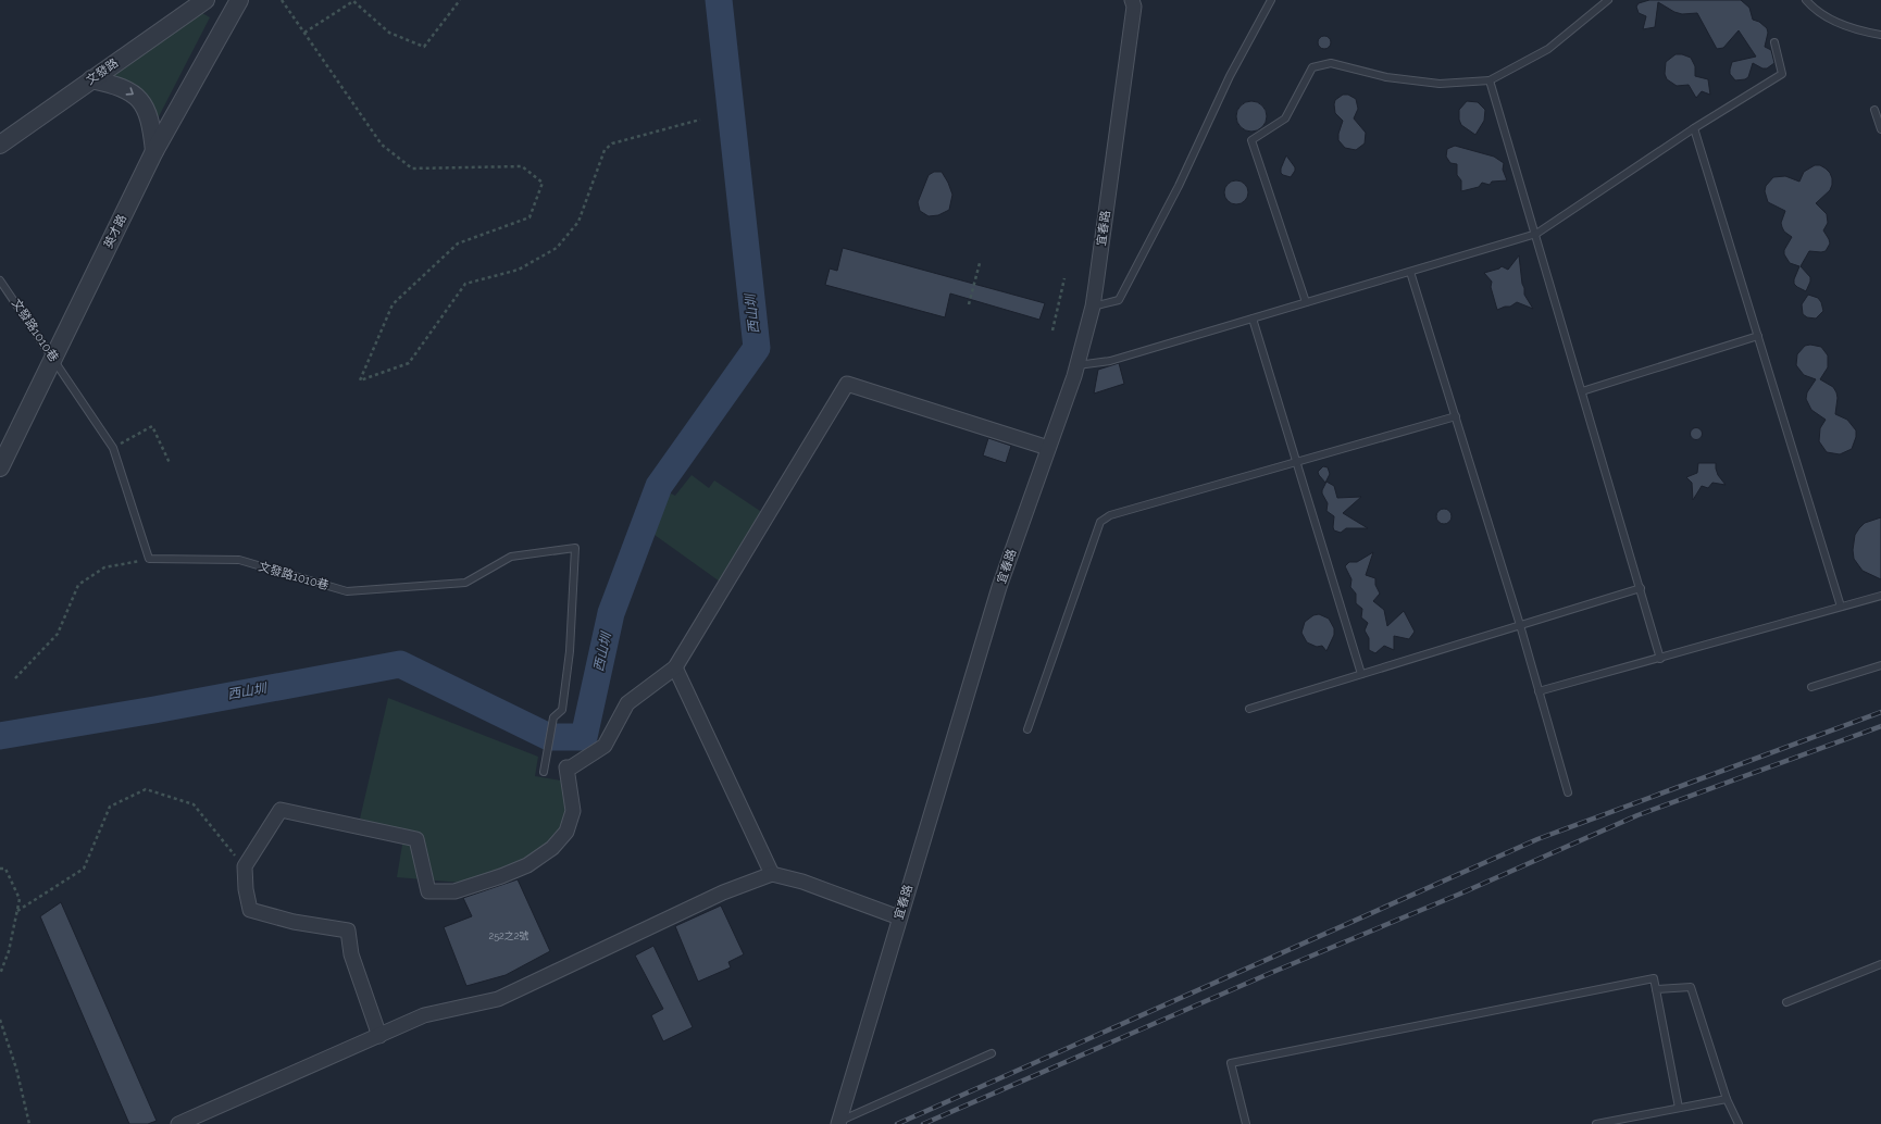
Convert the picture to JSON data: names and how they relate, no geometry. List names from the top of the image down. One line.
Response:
{"streets":{"street":["文發路","宜春路","英才路"],"lane":["文發路1010巷"]},"crossings":[["英才路","文發路1010巷"]],"water":["西山圳"],"house_numbers":["252之2號"]}
